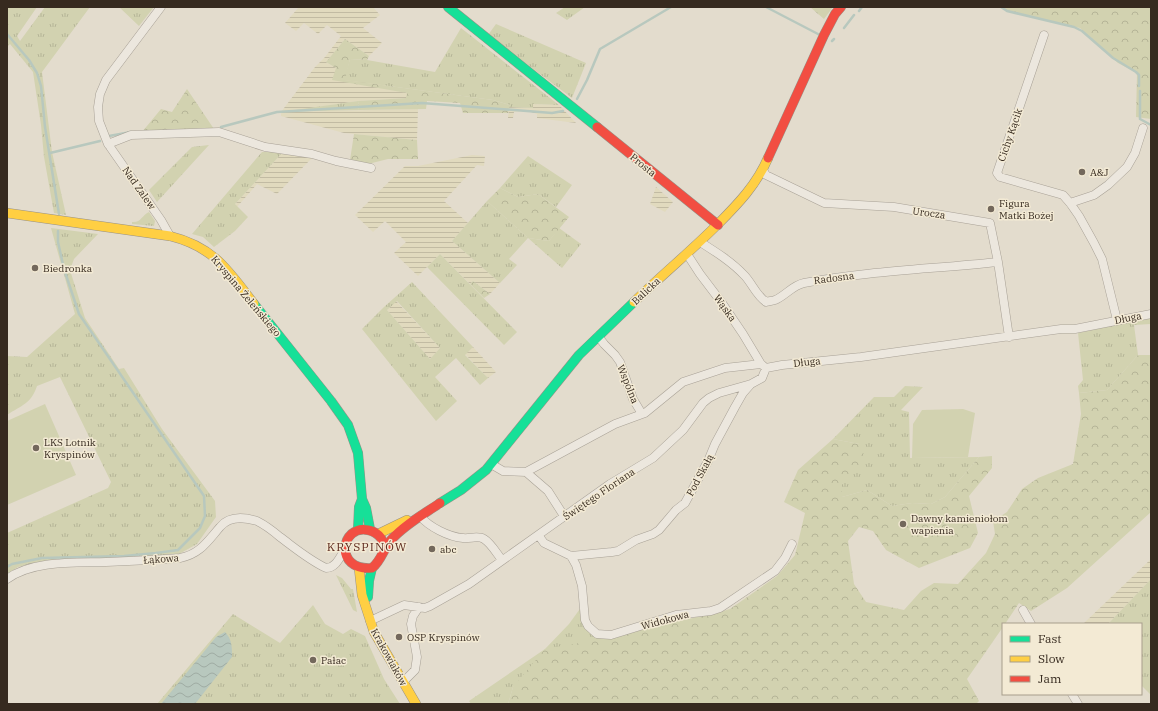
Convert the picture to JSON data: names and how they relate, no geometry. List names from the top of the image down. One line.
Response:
{"streets":{"main road":["Prosta","Balicka","Kryspina Żeleńskiego","Krakowiaków"],"street":["Cichy Kącik","Nad Zalew","Urocza","Radosna","Wąska","Długa","Wspólna","Pod Skałą","Świętego Floriana","Łąkowa","Widokowa"]},"crossings":[["Cichy Kącik","Długa"],["Prosta","Balicka"],["Nad Zalew","Kryspina Żeleńskiego"],["Urocza","Radosna"],["Urocza","Balicka"],["Urocza","Długa"],["Radosna","Balicka"],["Balicka","Kryspina Żeleńskiego"],["Balicka","Wąska"],["Balicka","Wspólna"],["Balicka","Łąkowa"],["Balicka","Krakowiaków"],["Kryspina Żeleńskiego","Łąkowa"],["Kryspina Żeleńskiego","Krakowiaków"],["Wąska","Długa"],["Wąska","Świętego Floriana"],["Długa","Wspólna"],["Długa","Świętego Floriana"],["Pod Skałą","Świętego Floriana"],["Pod Skałą","Widokowa"],["Świętego Floriana","Krakowiaków"],["Łąkowa","Krakowiaków"]],"districts":["KRYSPINÓW"],"places":["A&J","Figura Matki Bożej","Biedronka","LKS Lotnik Kryspinów","Dawny kamieniołom wapienia","abc","OSP Kryspinów","Pałac"],"legend":["Fast","Slow","Jam"]}
